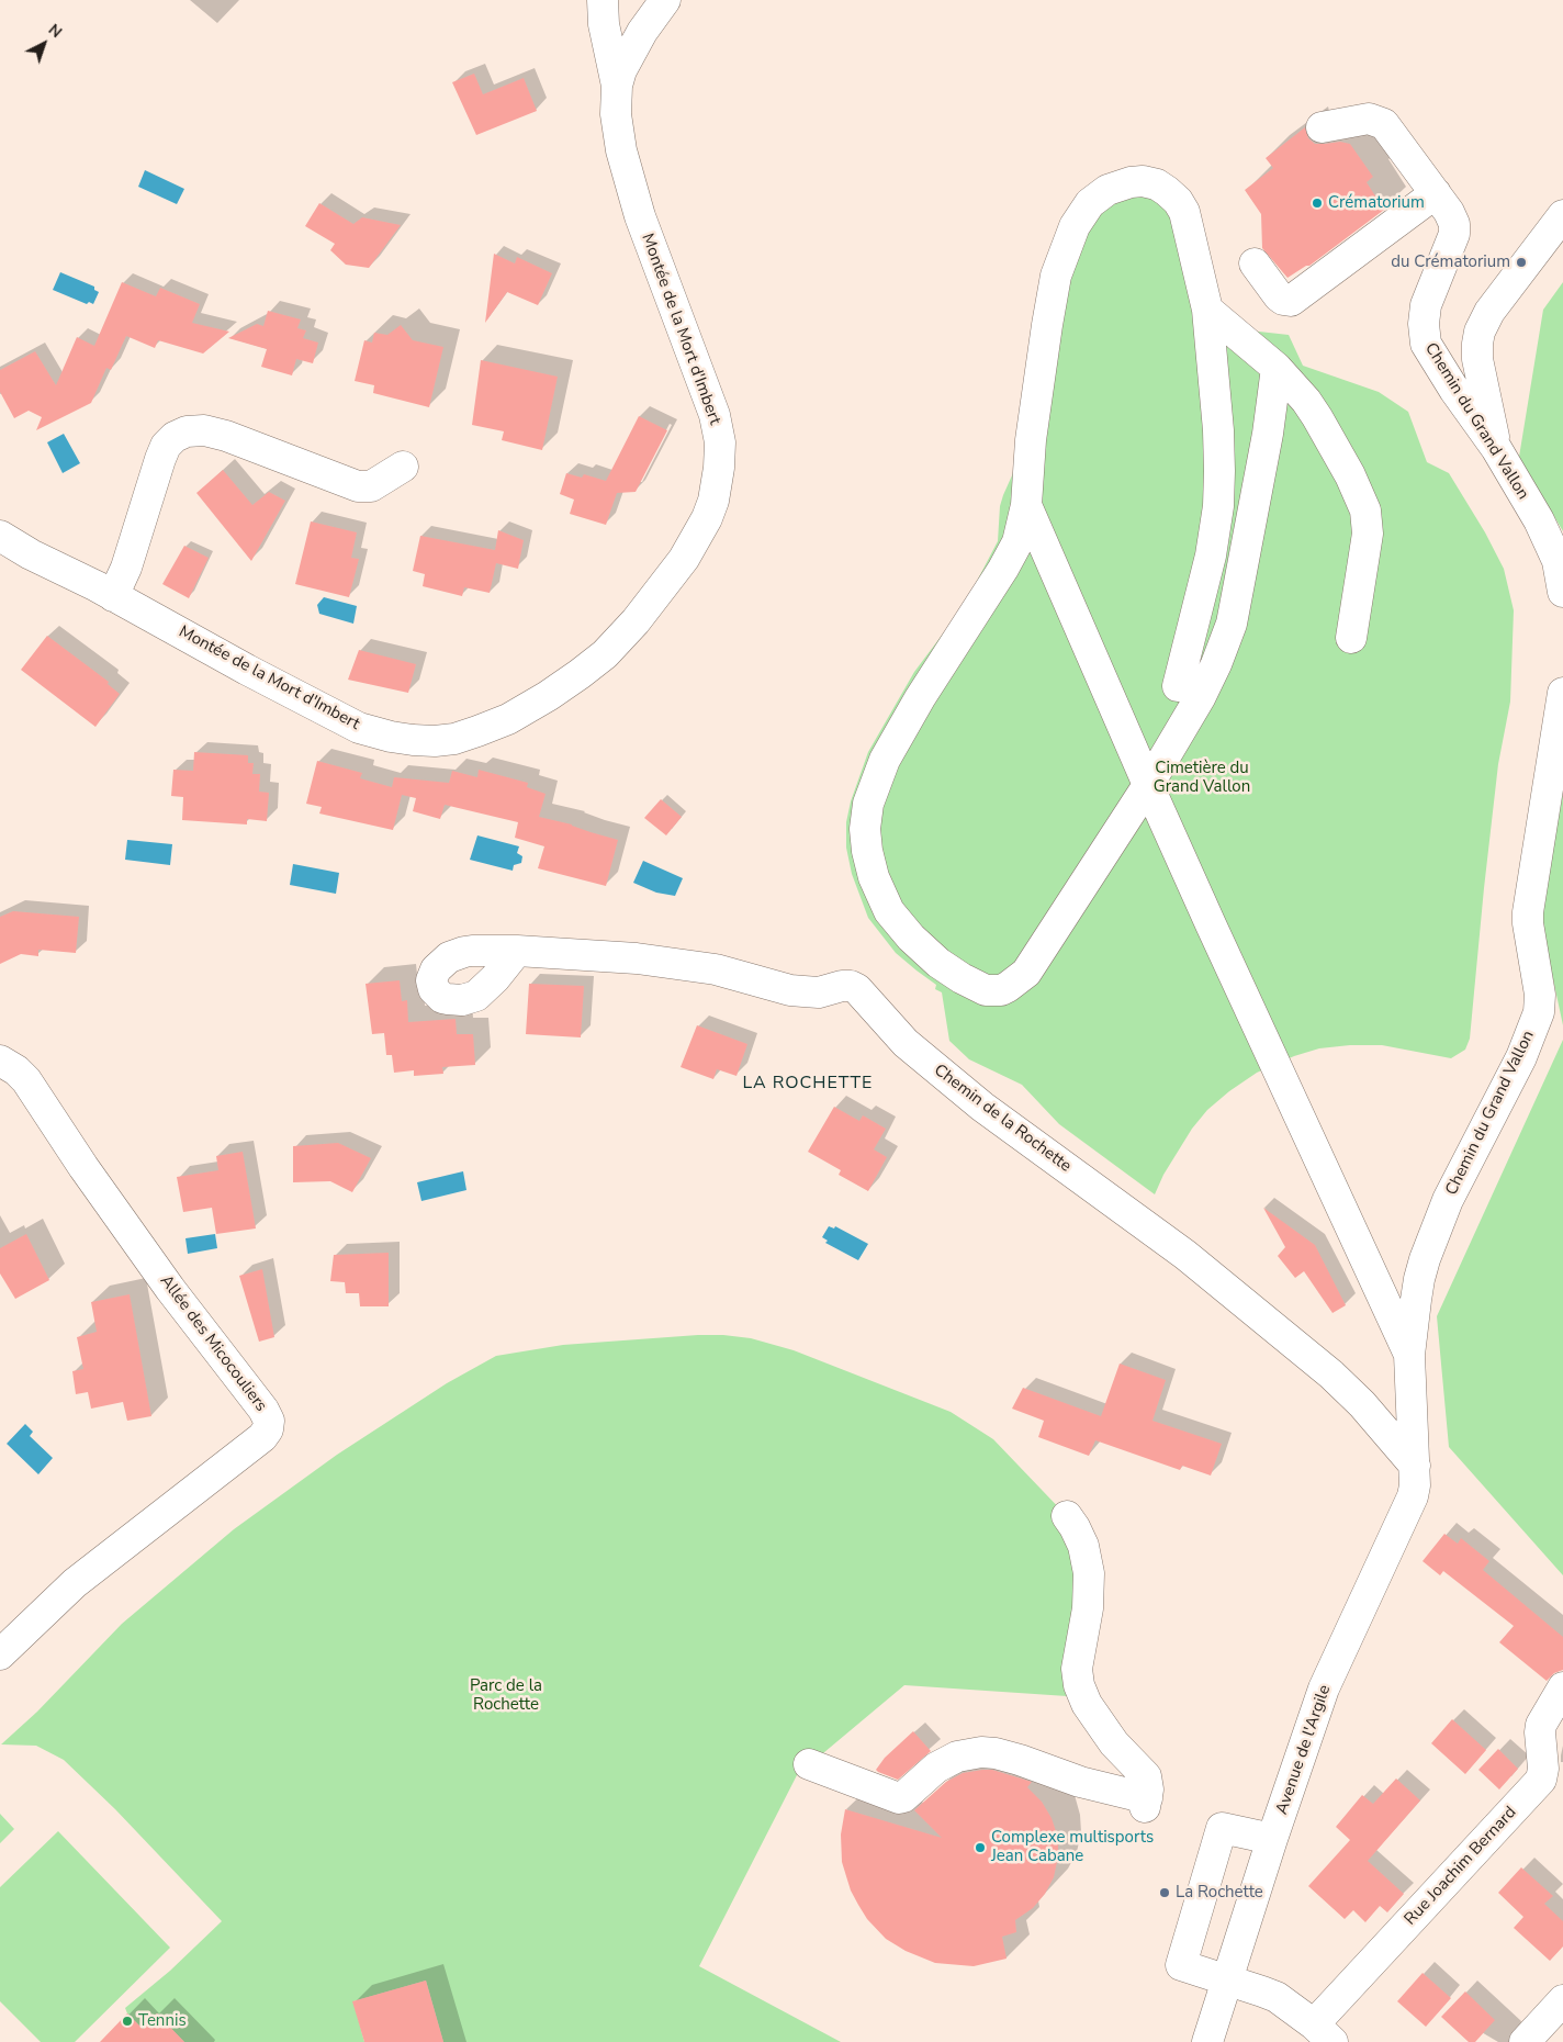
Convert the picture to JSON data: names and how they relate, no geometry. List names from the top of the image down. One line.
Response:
{"streets":{"street":["Montée de la Mort d'Imbert","Chemin du Grand Vallon","Chemin de la Rochette","Allée des Micocouliers","Avenue de l'Argile","Rue Joachim Bernard"]},"crossings":[["Chemin du Grand Vallon","Chemin de la Rochette"],["Chemin du Grand Vallon","Avenue de l'Argile"],["Chemin de la Rochette","Avenue de l'Argile"]],"districts":["LA ROCHETTE"],"parks":["Cimetière du Grand Vallon","Parc de la Rochette"],"places":["Crématorium","du Crématorium","Complexe multisports Jean Cabane","La Rochette","Tennis"],"north":"top right"}
